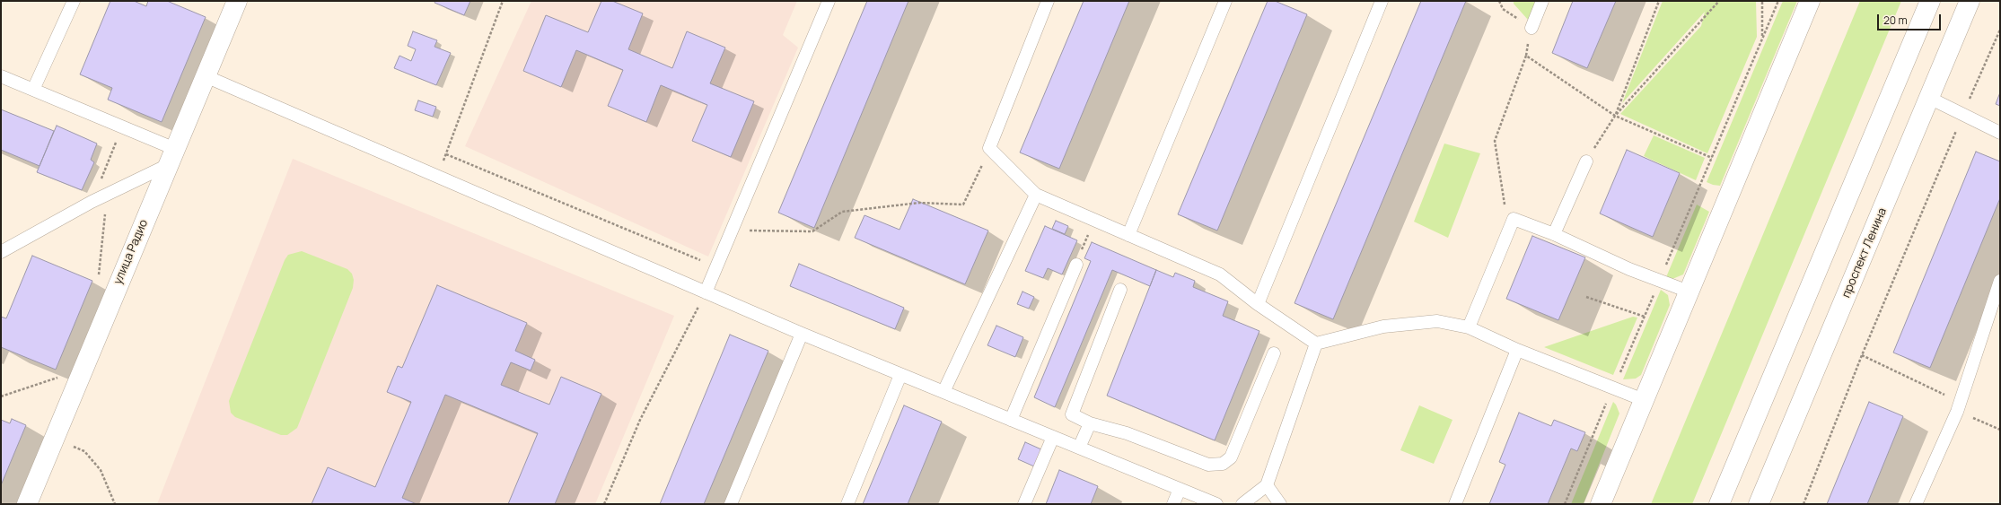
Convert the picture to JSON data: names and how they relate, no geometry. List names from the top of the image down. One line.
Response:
{"streets":{"main road":["улица Радио","проспект Ленина"]},"scale_bar":"20 m"}
